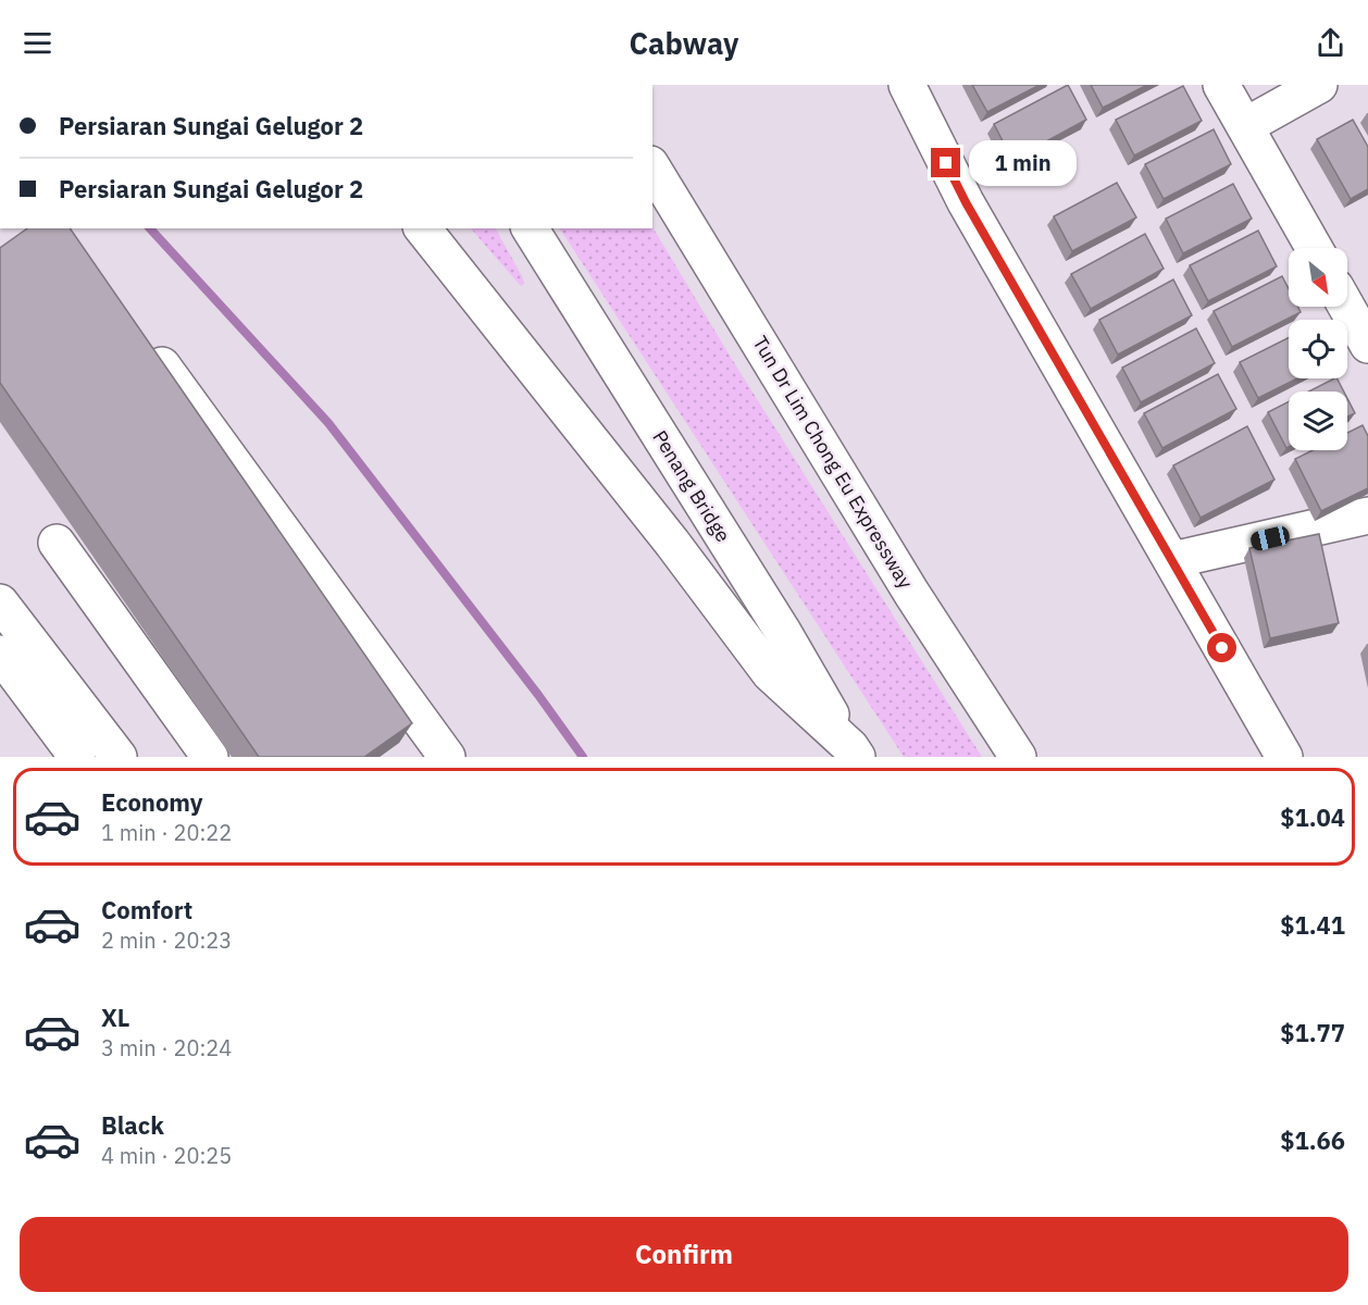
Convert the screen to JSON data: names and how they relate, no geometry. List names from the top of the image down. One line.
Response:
{"streets":{"main road":["Tun Dr Lim Chong Eu Expressway","Penang Bridge"]},"north":"bottom right","page":{"header":"Cabway","banner":["Persiaran Sungai Gelugor 2","Persiaran Sungai Gelugor 2"],"bubble":"1 min","list":[{"name":"Economy","note":"1 min · 20:22","value":"$1.04"},{"name":"Comfort","note":"2 min · 20:23","value":"$1.41"},{"name":"XL","note":"3 min · 20:24","value":"$1.77"},{"name":"Black","note":"4 min · 20:25","value":"$1.66"}],"buttons":"Confirm"}}
